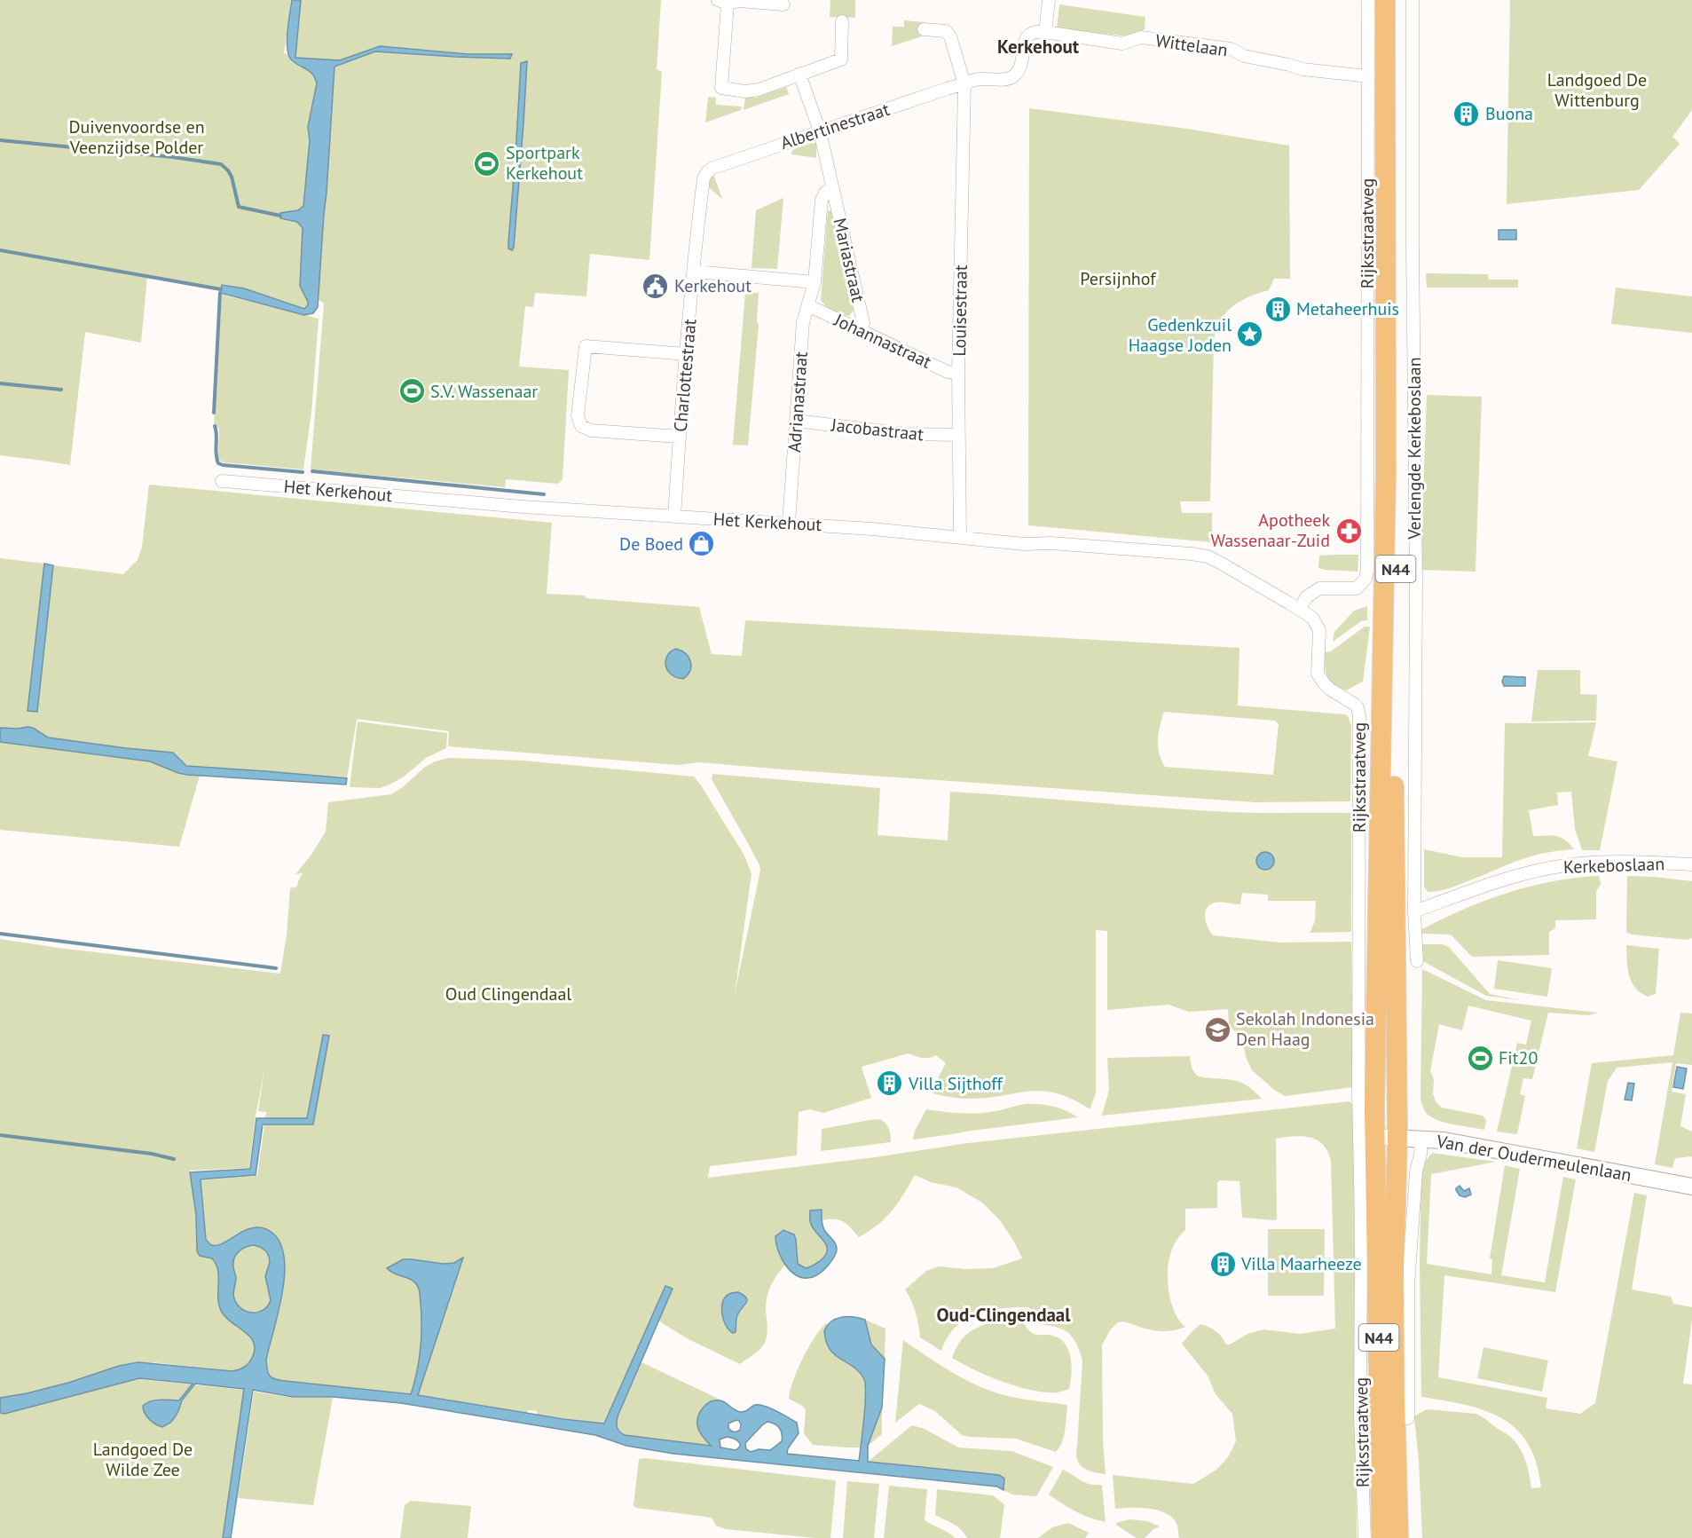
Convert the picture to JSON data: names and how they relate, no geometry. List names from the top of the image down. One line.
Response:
{"streets":{"main road":["Rijksstraatweg","N44"],"street":["Wittelaan","Albertinestraat","Mariastraat","Louisestraat","Johannastraat","Charlottestraat","Adrianastraat","Jacobastraat","Verlengde Kerkeboslaan","Het Kerkehout","Kerkeboslaan","Van der Oudermeulenlaan"]},"crossings":[["Wittelaan","Albertinestraat"],["Wittelaan","Rijksstraatweg"],["Albertinestraat","Mariastraat"],["Albertinestraat","Louisestraat"],["Albertinestraat","Charlottestraat"],["Rijksstraatweg","Het Kerkehout"],["Rijksstraatweg","Van der Oudermeulenlaan"],["Mariastraat","Johannastraat"],["Mariastraat","Adrianastraat"],["Louisestraat","Johannastraat"],["Louisestraat","Jacobastraat"],["Louisestraat","Het Kerkehout"],["Johannastraat","Adrianastraat"],["Charlottestraat","Het Kerkehout"],["Adrianastraat","Jacobastraat"],["Adrianastraat","Het Kerkehout"],["Verlengde Kerkeboslaan","Kerkeboslaan"]],"districts":["Kerkehout","Oud-Clingendaal"],"parks":["Landgoed De Wittenburg","Duivenvoordse en Veenzijdse Polder","Persijnhof","Oud Clingendaal","Landgoed De Wilde Zee"],"places":{"building":["Buona","Metaheerhuis","Villa Sijthoff","Villa Maarheeze"],"sports":["Sportpark Kerkehout","S.V. Wassenaar","Fit20"],"public building":["Kerkehout"],"place":["Gedenkzuil Haagse Joden"],"pharmacy":["Apotheek Wassenaar-Zuid"],"shop":["De Boed"],"school or university":["Sekolah Indonesia Den Haag"]}}
